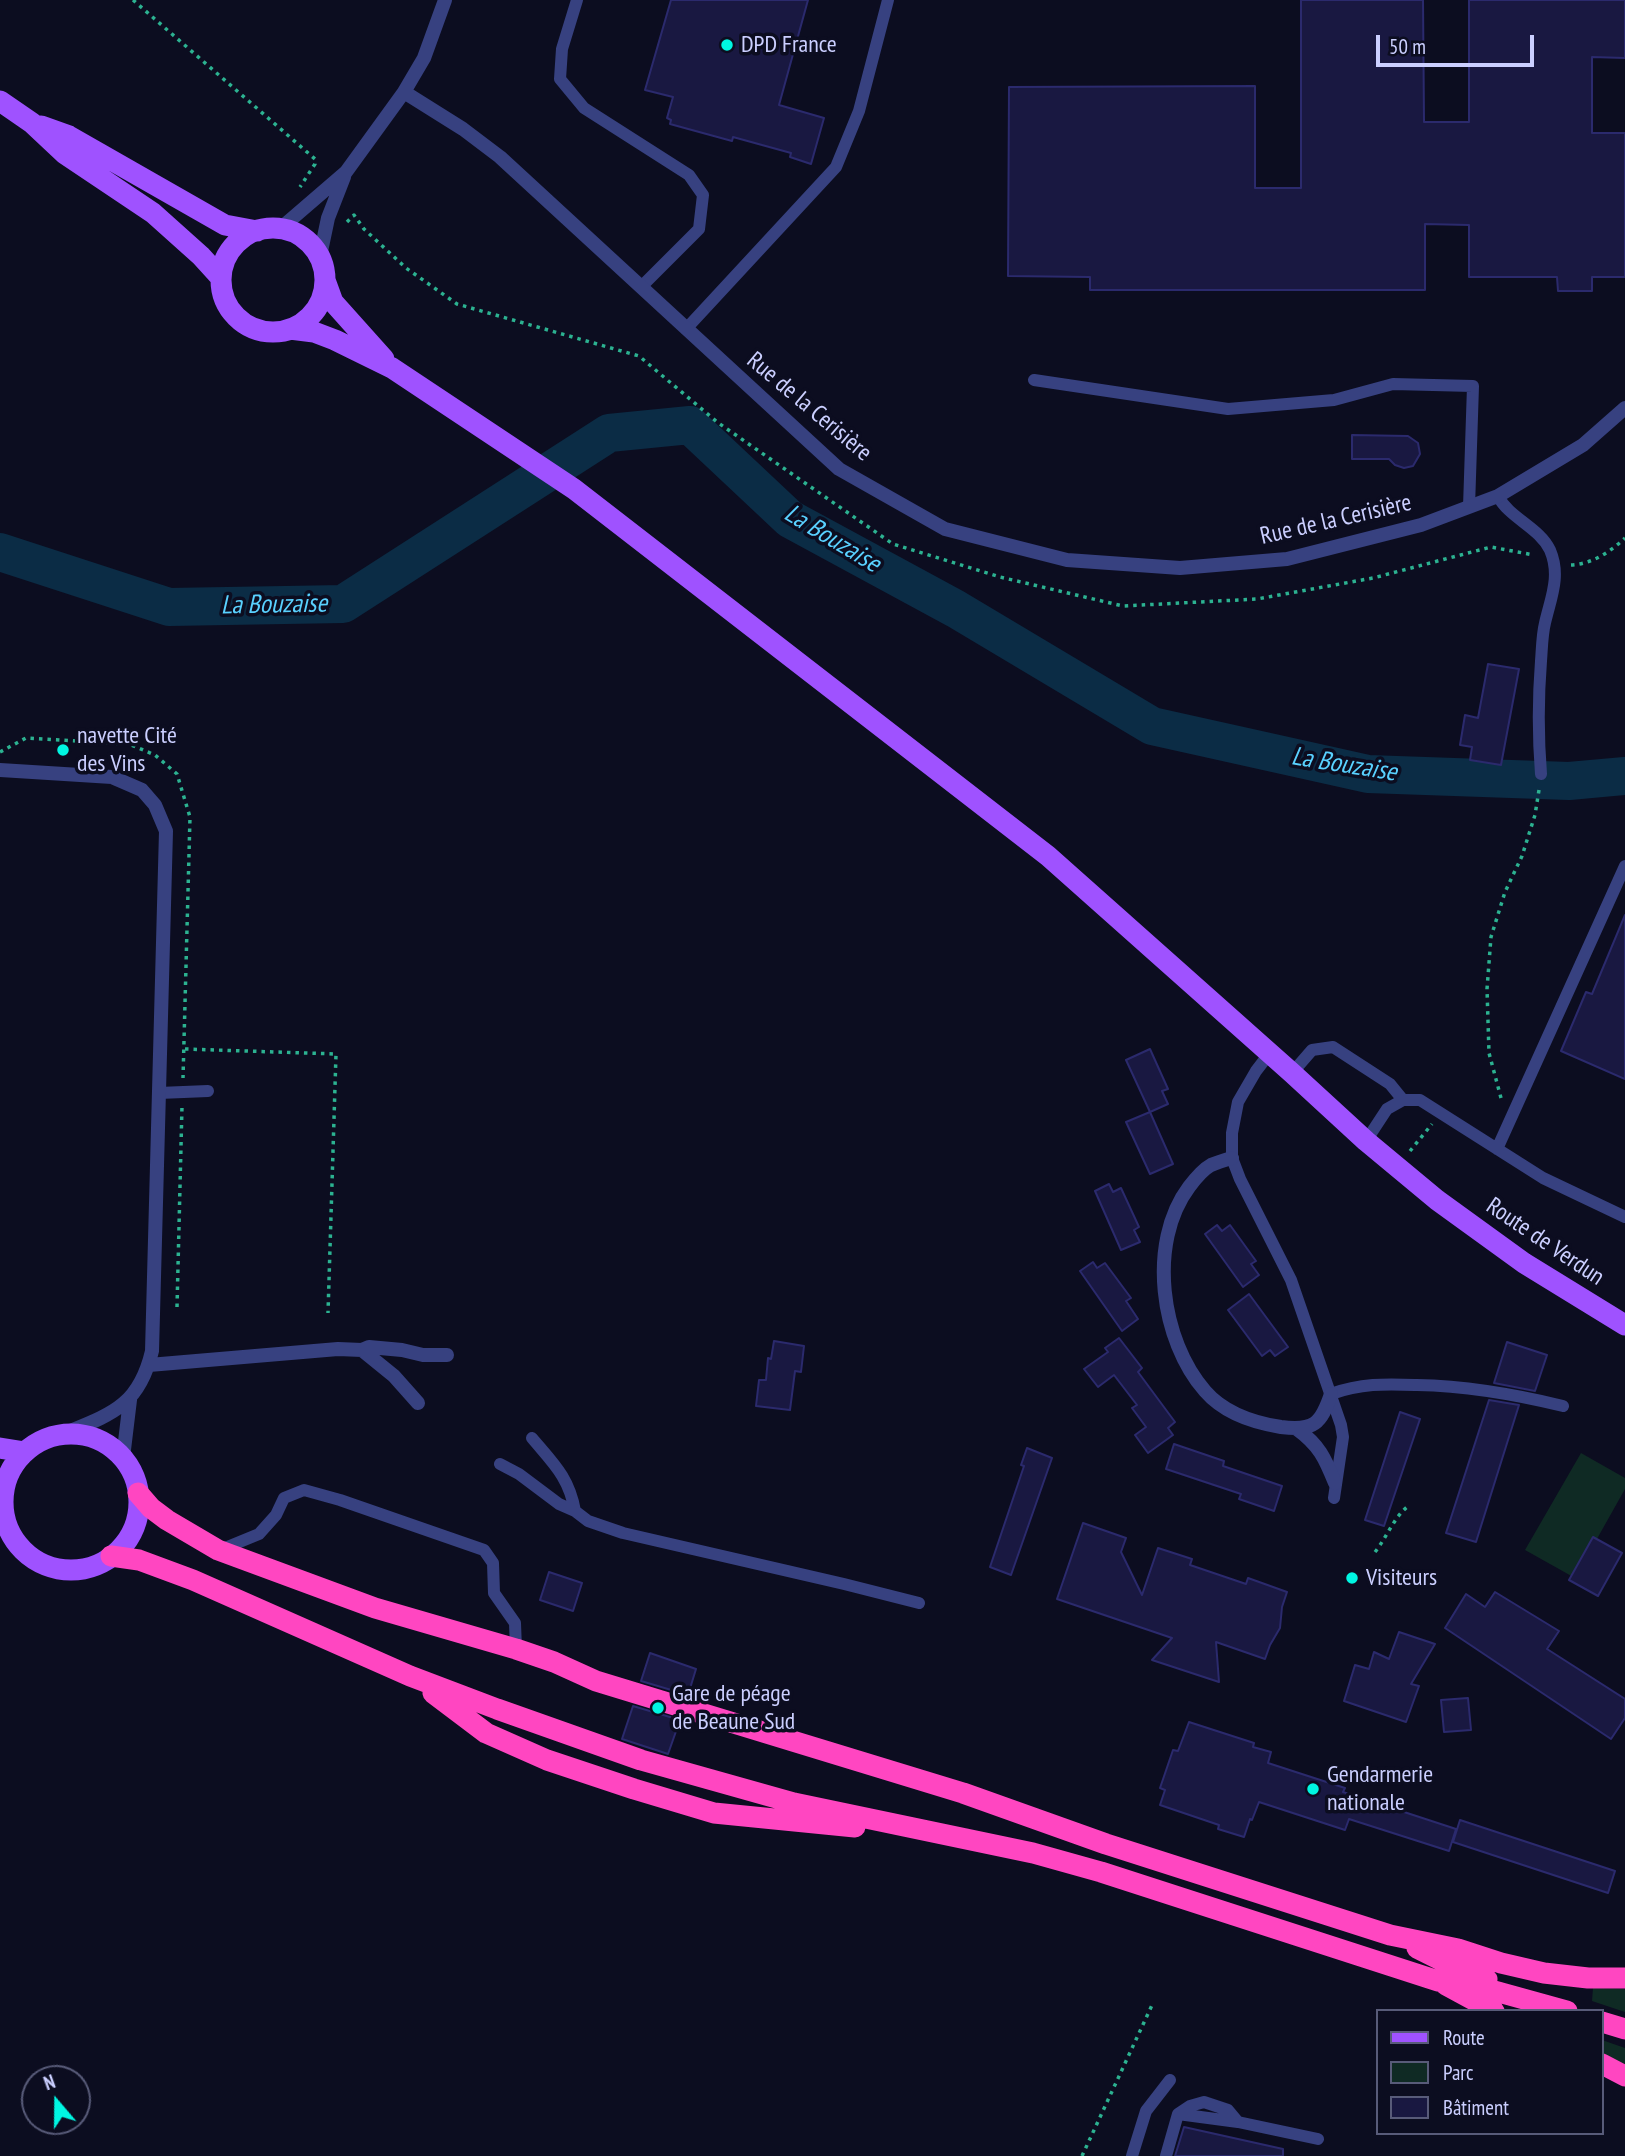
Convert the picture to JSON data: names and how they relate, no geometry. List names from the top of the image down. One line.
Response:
{"streets":{"main road":["Route de Verdun"],"street":["Rue de la Cerisière"]},"water":["La Bouzaise"],"places":["DPD France","navette Cité des Vins","Visiteurs","Gare de péage de Beaune Sud","Gendarmerie nationale"],"legend":["Route","Parc","Bâtiment"],"scale_bar":"50 m","north":"top"}
